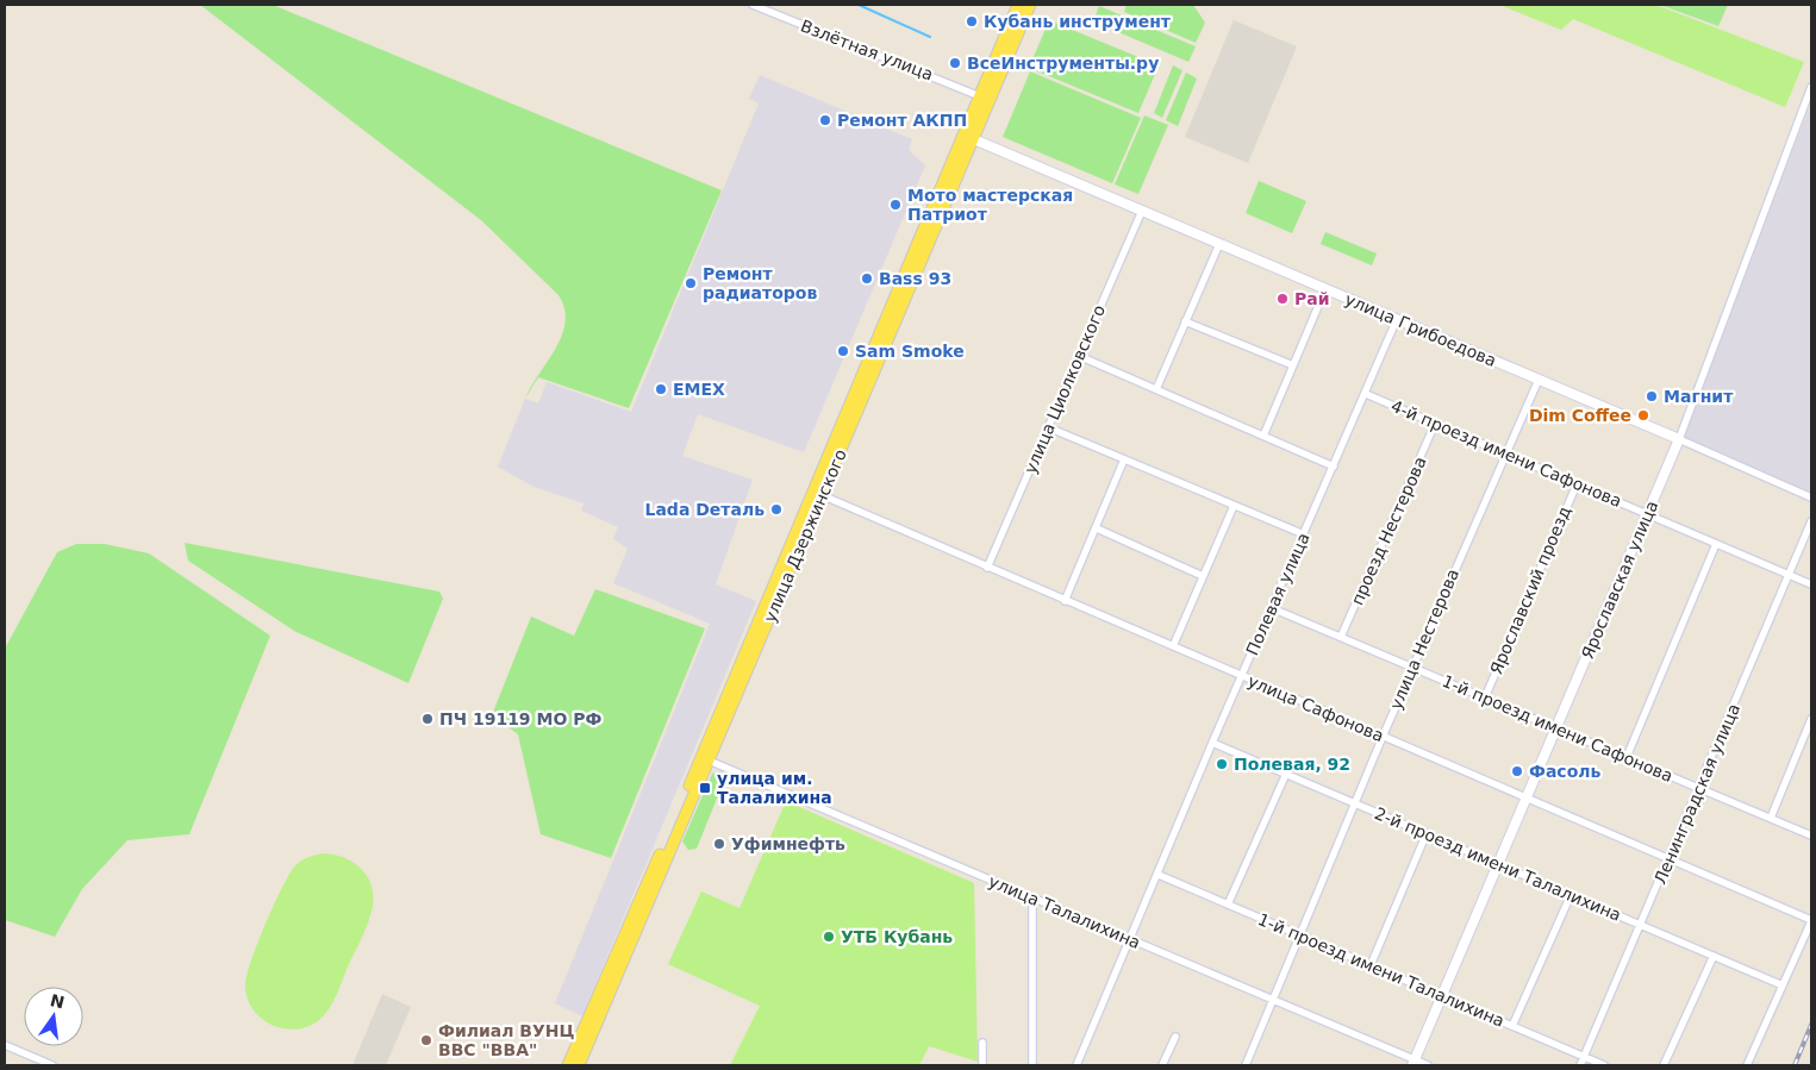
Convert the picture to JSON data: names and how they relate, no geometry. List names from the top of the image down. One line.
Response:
{"streets":{"main road":["улица Дзержинского"],"street":["Взлётная улица","улица Грибоедова","улица Циолковского","4-й проезд имени Сафонова","проезд Нестерова","Ярославская улица","Ярославский проезд","Полевая улица","улица Нестерова","улица Сафонова","1-й проезд имени Сафонова","Ленинградская улица","2-й проезд имени Талалихина","улица Талалихина","1-й проезд имени Талалихина"]},"crossings":[["Взлётная улица","улица Дзержинского"],["улица Грибоедова","улица Циолковского"],["улица Грибоедова","улица Дзержинского"],["улица Грибоедова","Ярославская улица"],["улица Грибоедова","Полевая улица"],["улица Грибоедова","улица Нестерова"],["улица Циолковского","улица Сафонова"],["4-й проезд имени Сафонова","проезд Нестерова"],["4-й проезд имени Сафонова","Ярославская улица"],["4-й проезд имени Сафонова","Ярославский проезд"],["4-й проезд имени Сафонова","Полевая улица"],["4-й проезд имени Сафонова","улица Нестерова"],["4-й проезд имени Сафонова","Ленинградская улица"],["проезд Нестерова","1-й проезд имени Сафонова"],["улица Дзержинского","улица Сафонова"],["улица Дзержинского","улица Талалихина"],["Ярославская улица","улица Сафонова"],["Ярославская улица","1-й проезд имени Сафонова"],["Ярославская улица","2-й проезд имени Талалихина"],["Ярославская улица","улица Талалихина"],["Ярославская улица","1-й проезд имени Талалихина"],["Ярославский проезд","1-й проезд имени Сафонова"],["Полевая улица","улица Сафонова"],["Полевая улица","1-й проезд имени Сафонова"],["Полевая улица","2-й проезд имени Талалихина"],["Полевая улица","улица Талалихина"],["Полевая улица","1-й проезд имени Талалихина"],["улица Нестерова","улица Сафонова"],["улица Нестерова","1-й проезд имени Сафонова"],["улица Нестерова","2-й проезд имени Талалихина"],["улица Нестерова","улица Талалихина"],["улица Нестерова","1-й проезд имени Талалихина"],["улица Сафонова","Ленинградская улица"],["1-й проезд имени Сафонова","Ленинградская улица"],["Ленинградская улица","2-й проезд имени Талалихина"],["Ленинградская улица","1-й проезд имени Талалихина"]],"places":{"other":["Кубань инструмент","ВсеИнструменты.ру","Ремонт АКПП","Мото мастерская Патриот","Bass 93","Ремонт радиаторов","Рай","Sam Smoke","EMEX","Магнит","Dim Coffee","Lada Dеталь","ПЧ 19119 МО РФ","Полевая, 92","Фасоль","Уфимнефть","УТБ Кубань","Филиал ВУНЦ ВВС \"ВВА\""],"transit":["улица им. Талалихина"]},"north":"top"}
